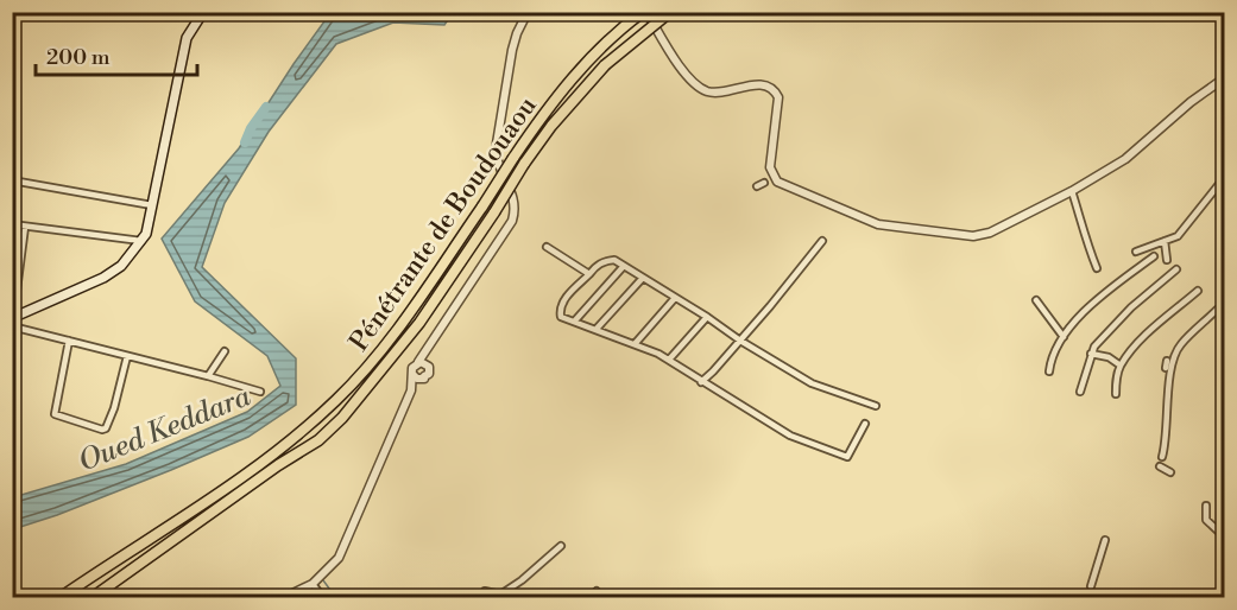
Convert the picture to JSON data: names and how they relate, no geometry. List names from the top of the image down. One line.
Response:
{"streets":{"highway":["Pénétrante de Boudouaou"]},"water":["Oued Keddara"],"scale_bar":"200 m"}
